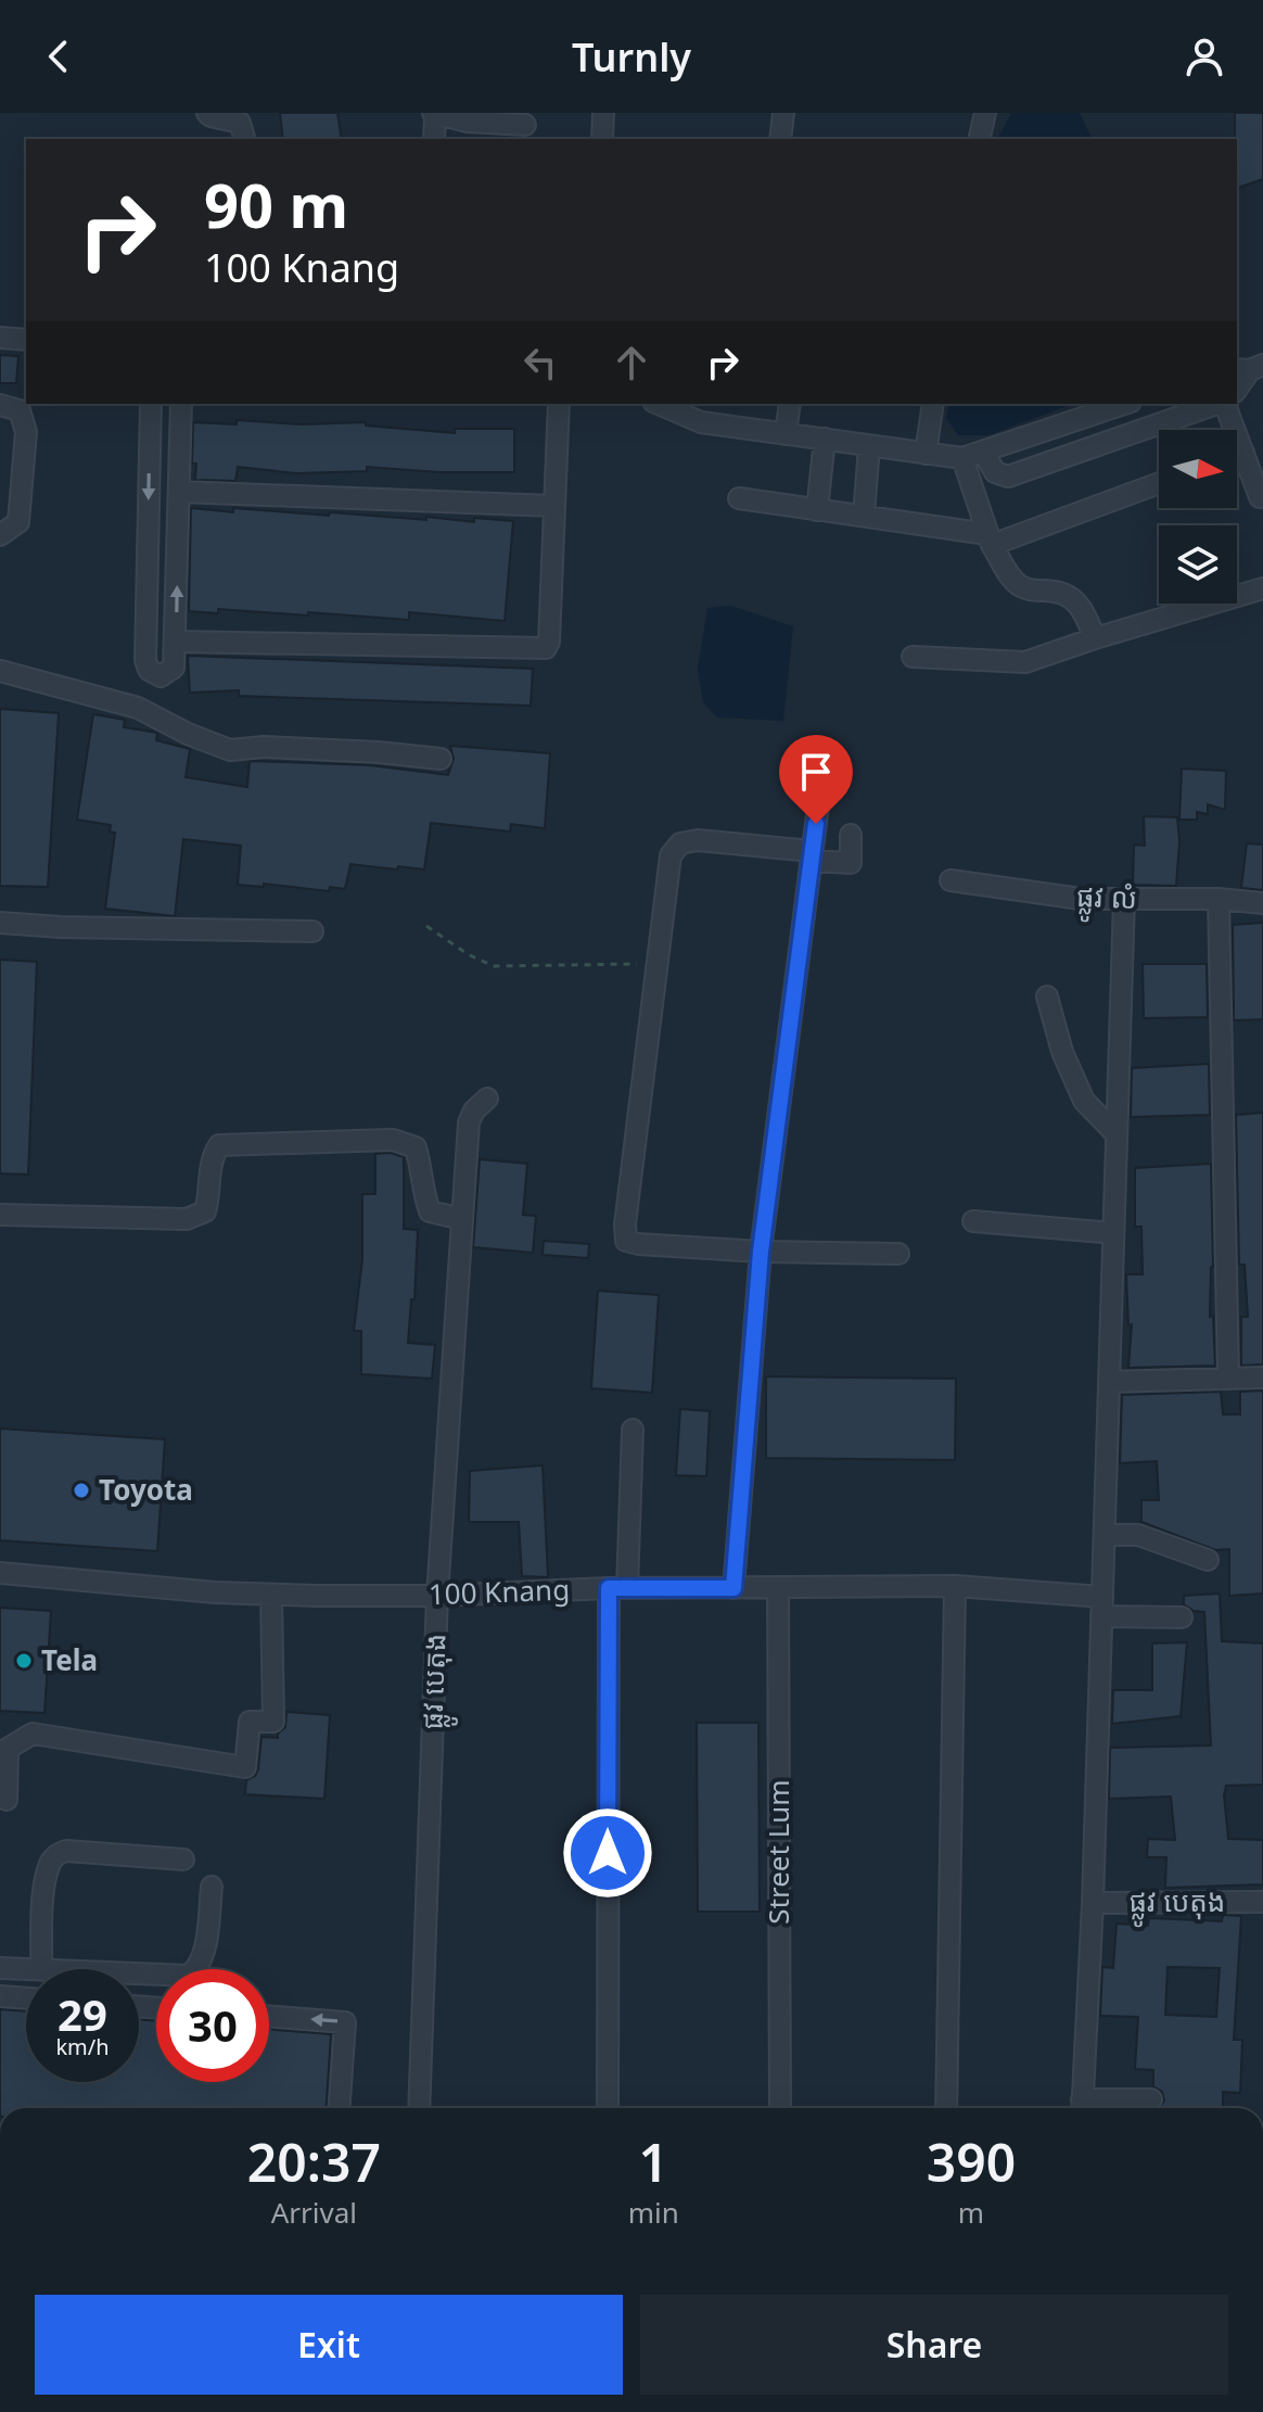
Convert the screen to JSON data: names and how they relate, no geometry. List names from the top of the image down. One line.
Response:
{"streets":{"street":["ផ្លូវ លំ","100 Knang","ផ្លូវ បេតុង","Street Lum"]},"crossings":[["100 Knang","ផ្លូវ បេតុង"],["100 Knang","Street Lum"]],"places":["Toyota","Tela"],"north":"right","page":{"header":"Turnly","turn":["90 m","100 Knang"],"speed":"29 km/h","limit":"30","eta":["20:37","Arrival","1","min","390","m"],"buttons":["Exit","Share"]}}
